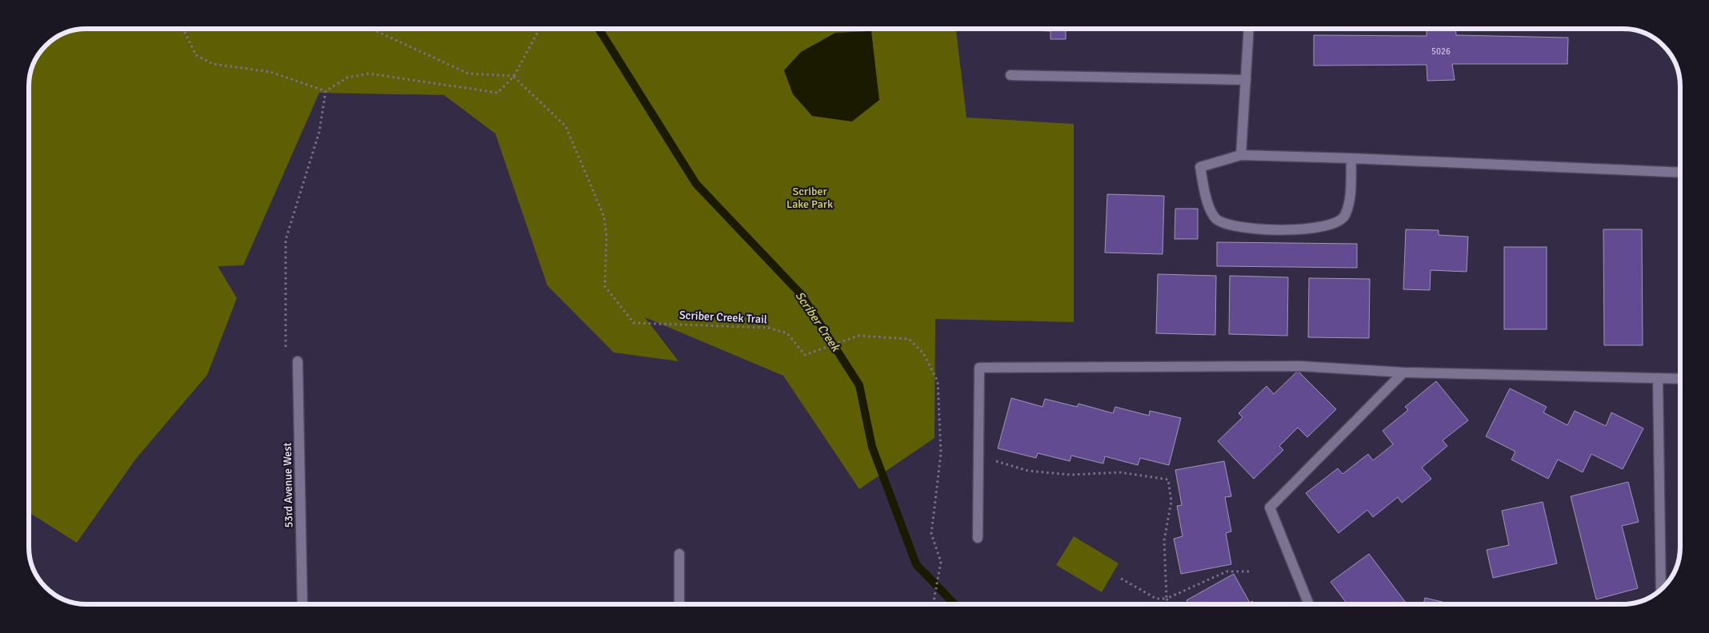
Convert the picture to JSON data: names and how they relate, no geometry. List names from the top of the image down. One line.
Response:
{"streets":{"street":["53rd Avenue West"],"path":["Scriber Creek Trail"]},"water":["Scriber Creek"],"parks":["Scriber Lake Park"],"house_numbers":["5026"]}
